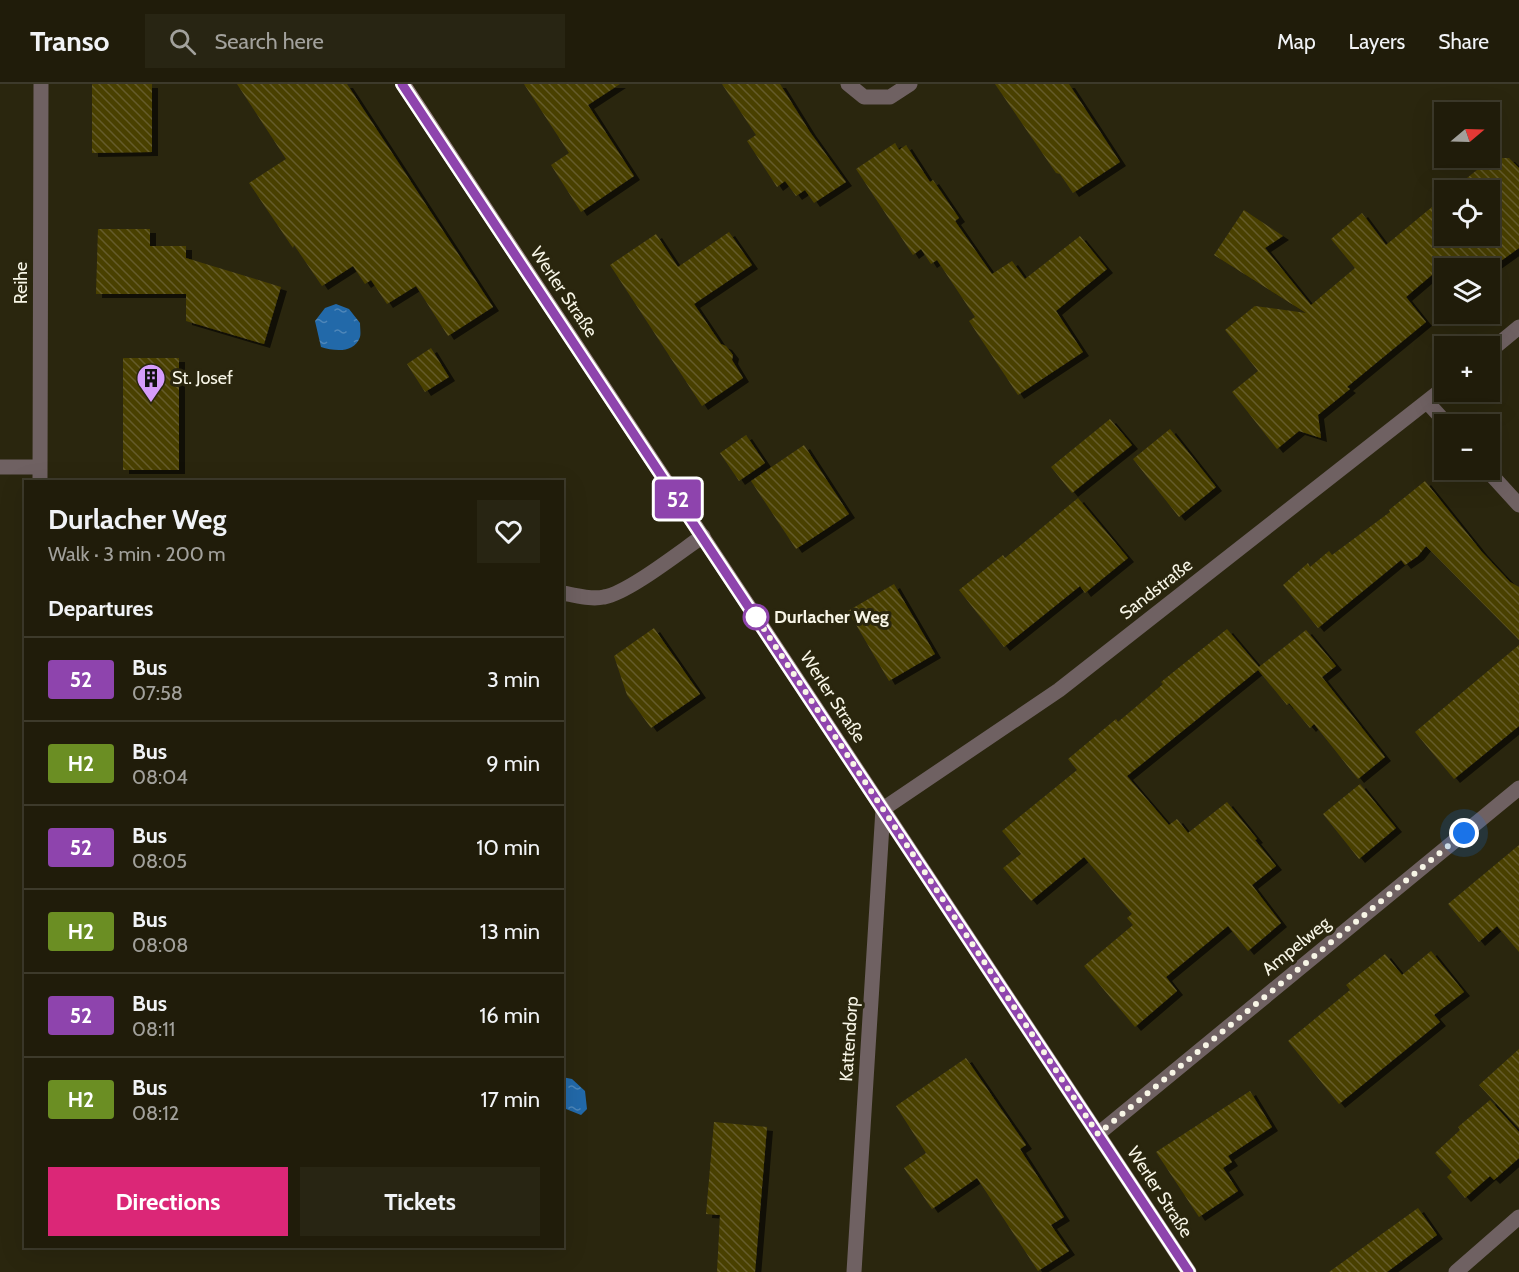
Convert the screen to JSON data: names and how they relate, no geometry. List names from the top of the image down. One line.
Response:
{"streets":{"main road":["Werler Straße"],"street":["Reihe","Sandstraße","Ampelweg","Kattendorp"]},"crossings":[["Werler Straße","Sandstraße"],["Werler Straße","Ampelweg"],["Werler Straße","Kattendorp"],["Sandstraße","Kattendorp"]],"places":{"building":["St. Josef"],"other":["Durlacher Weg"]},"lines":["bus line 52"],"north":"right","page":{"header":"Transo","search":"Search here","nav":["Map","Layers","Share"],"on_map":"52","map_buttons":["+","−"],"heading":[["Durlacher Weg","Walk · 3 min · 200 m"],"Departures"],"list":[{"mark":"52","name":"Bus","note":"07:58","value":"3 min"},{"mark":"H2","name":"Bus","note":"08:04","value":"9 min"},{"mark":"52","name":"Bus","note":"08:05","value":"10 min"},{"mark":"H2","name":"Bus","note":"08:08","value":"13 min"},{"mark":"52","name":"Bus","note":"08:11","value":"16 min"},{"mark":"H2","name":"Bus","note":"08:12","value":"17 min"}],"buttons":["Directions","Tickets"]}}
